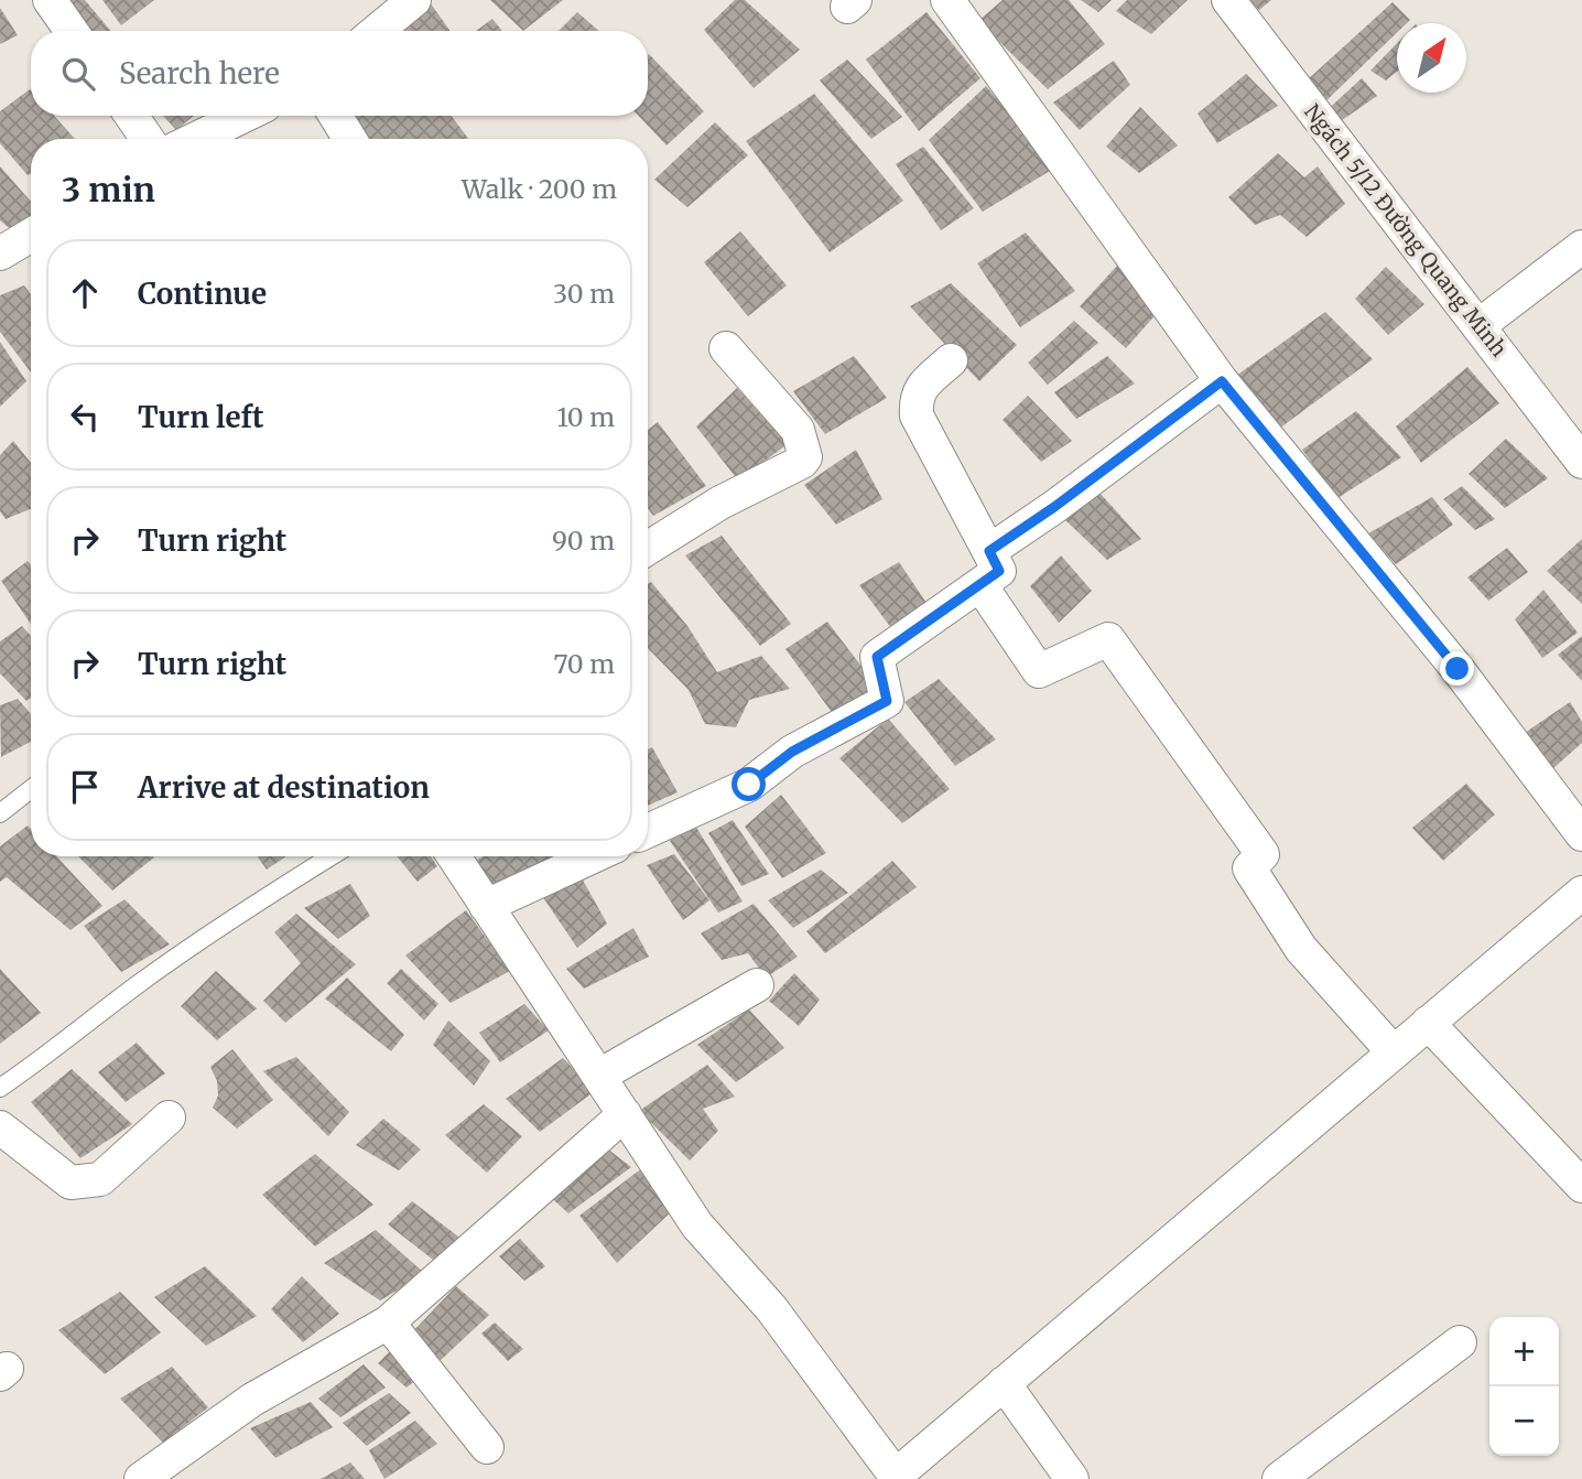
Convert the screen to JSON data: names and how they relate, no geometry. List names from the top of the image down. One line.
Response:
{"streets":{"street":["Ngách 5/12 Đường Quang Minh"]},"north":"top right","page":{"search":"Search here","heading":["3 min","Walk · 200 m"],"list":[["Continue","30 m"],["Turn left","10 m"],["Turn right","90 m"],["Turn right","70 m"],"Arrive at destination"],"map_buttons":["+","−"]}}
